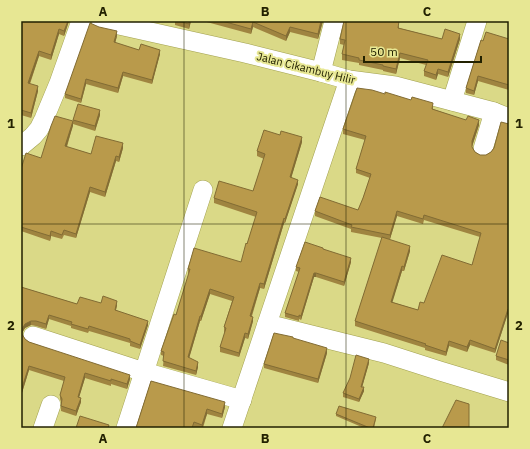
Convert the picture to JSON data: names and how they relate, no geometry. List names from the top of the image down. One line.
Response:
{"streets":{"street":["Jalan Cikambuy Hilir"]},"scale_bar":"50 m","grid":{"columns":["A","B","C"],"rows":["1","2"]}}
